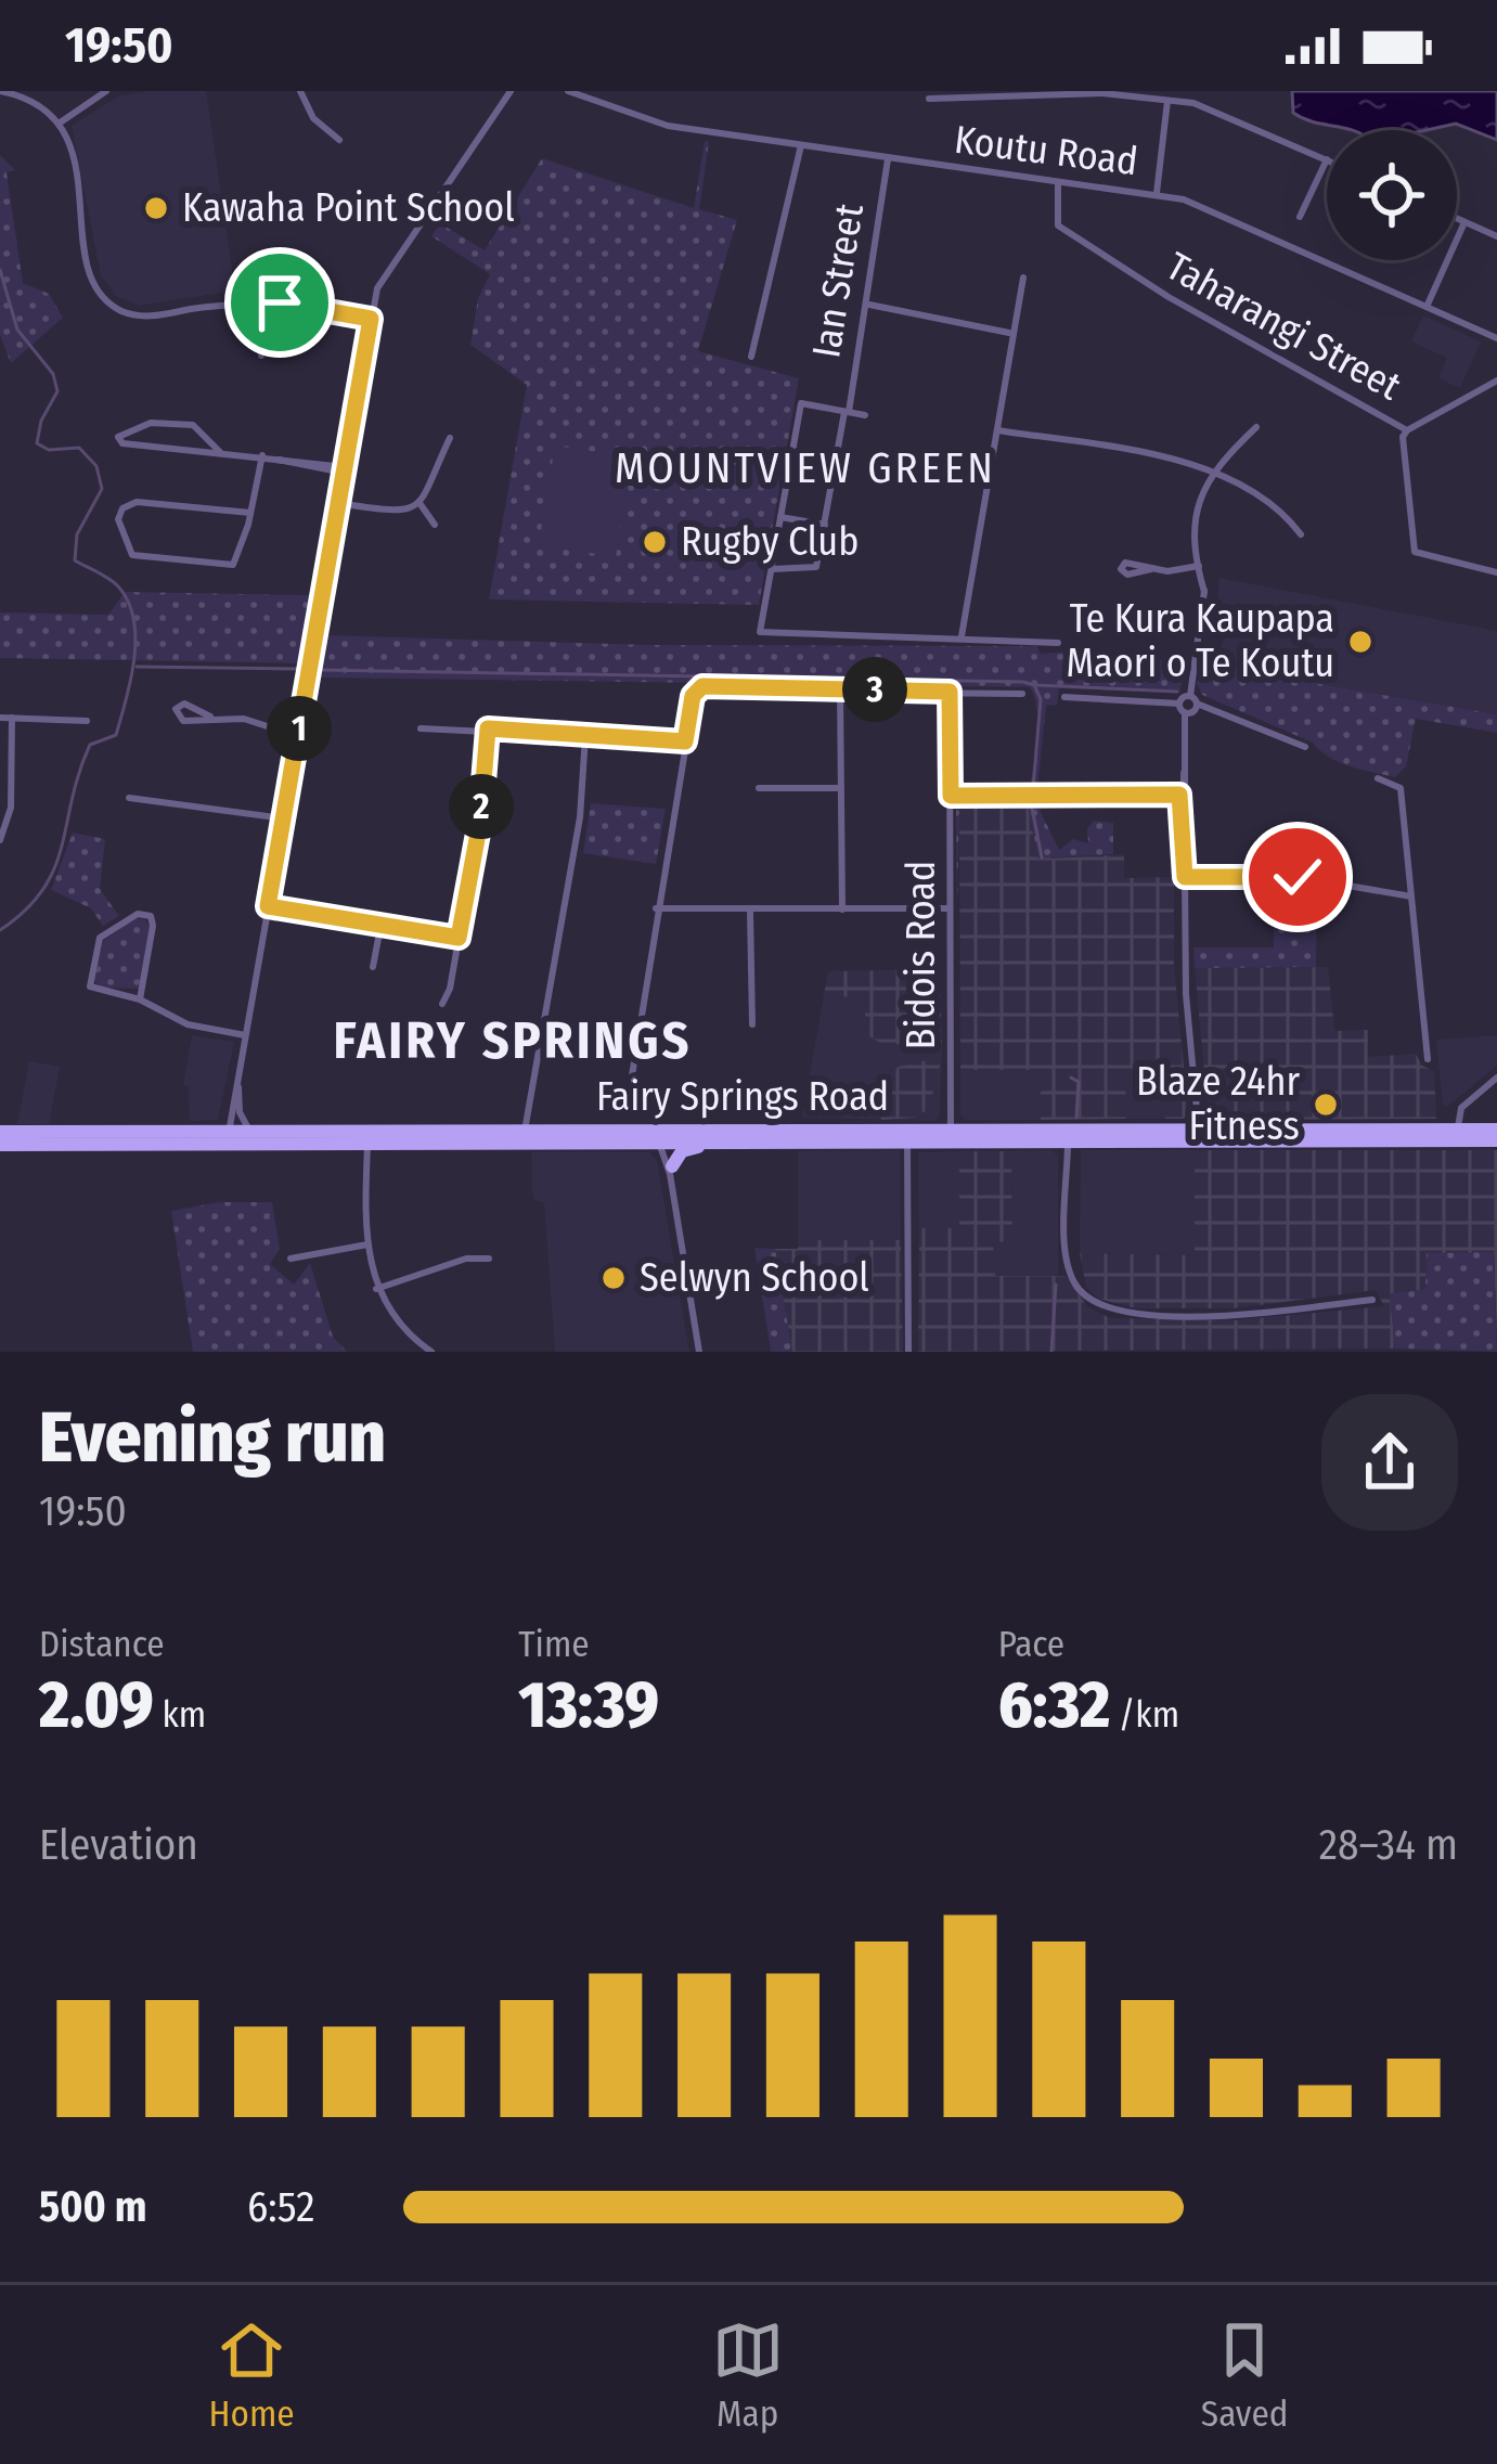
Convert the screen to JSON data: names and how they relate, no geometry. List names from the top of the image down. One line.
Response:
{"streets":{"highway":["Fairy Springs Road"],"street":["Koutu Road","Ian Street","Taharangi Street","Bidois Road"]},"crossings":[["Koutu Road","Ian Street"],["Koutu Road","Taharangi Street"],["Bidois Road","Fairy Springs Road"]],"districts":["MOUNTVIEW GREEN","FAIRY SPRINGS"],"places":["Kawaha Point School","Rugby Club","Te Kura Kaupapa Maori o Te Koutu","Blaze 24hr Fitness","Selwyn School"],"page":{"status":"19:50","pins":["3","1","2"],"heading":["Evening run","19:50"],"stats":[["Distance","2.09 km"],["Time","13:39"],["Pace","6:32 /km"]],"chart":["Elevation","28–34 m"],"list":[{"name":"500 m","note":"6:52"}],"tabs":["Home","Map","Saved"]}}
